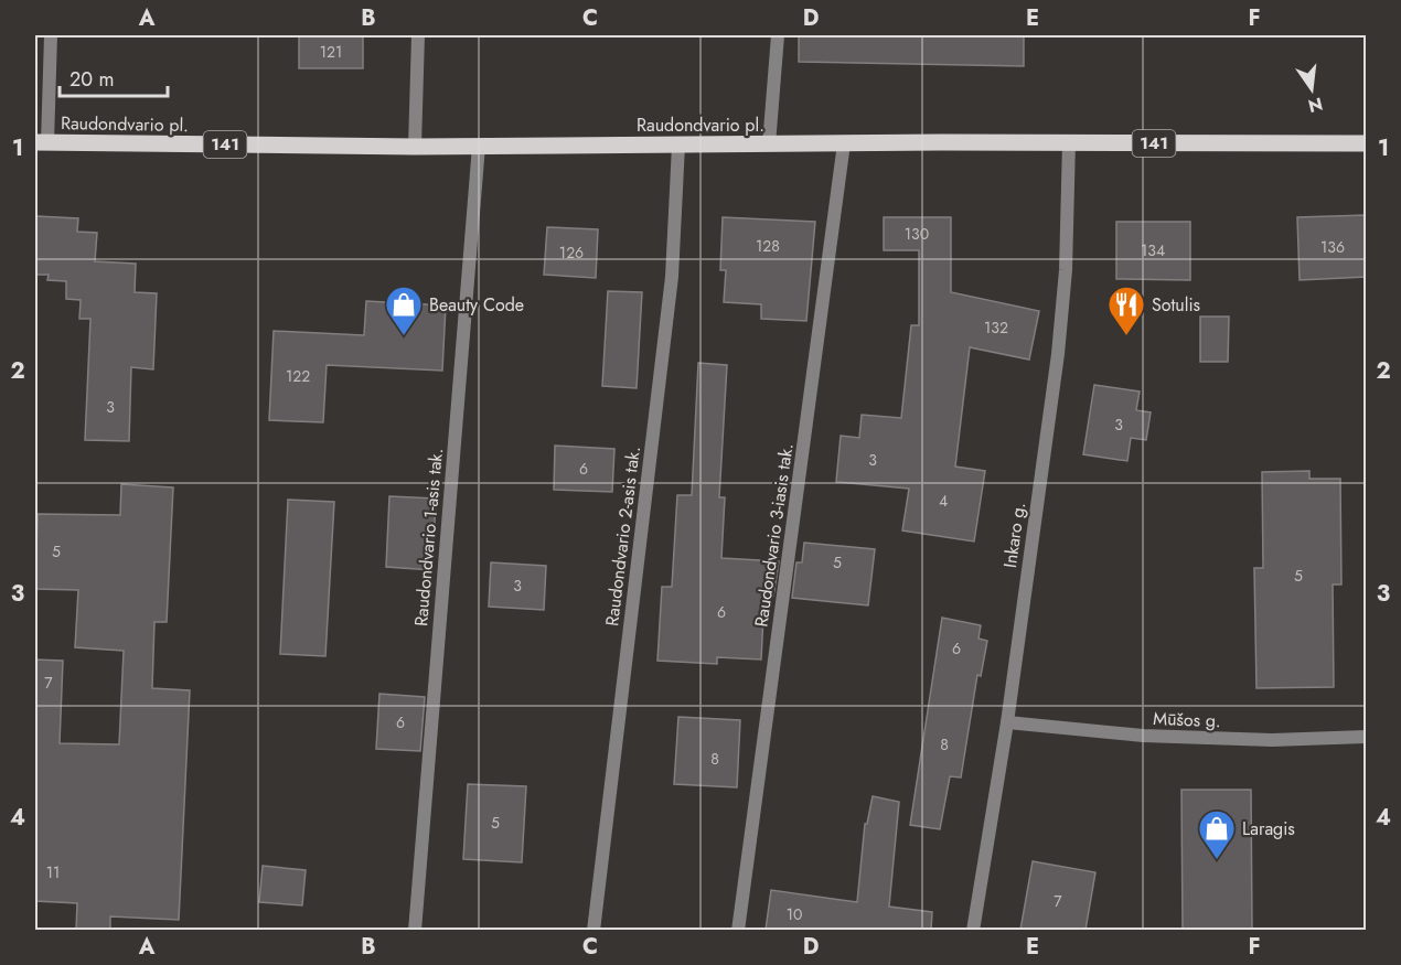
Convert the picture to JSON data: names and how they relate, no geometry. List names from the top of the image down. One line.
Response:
{"streets":{"main road":["Raudondvario pl.","141"],"street":["Raudondvario 3-iasis tak.","Inkaro g.","Raudondvario 2-asis tak.","Raudondvario 1-asis tak.","Mūšos g."]},"crossings":[["Raudondvario pl.","Raudondvario 3-iasis tak."],["Raudondvario pl.","Inkaro g."],["Raudondvario pl.","Raudondvario 2-asis tak."],["Raudondvario pl.","Raudondvario 1-asis tak."],["Inkaro g.","Mūšos g."]],"places":{"shop":["Beauty Code","Laragis"],"restaurant":["Sotulis"]},"house_numbers":["121","130","128","136","134","126","132","122","3","3","3","6","4","5","5","5","3","6","6","7","6","8","8","5","11","7","10"],"scale_bar":"20 m","north":"bottom","grid":{"columns":["A","B","C","D","E","F"],"rows":["1","2","3","4"]}}
